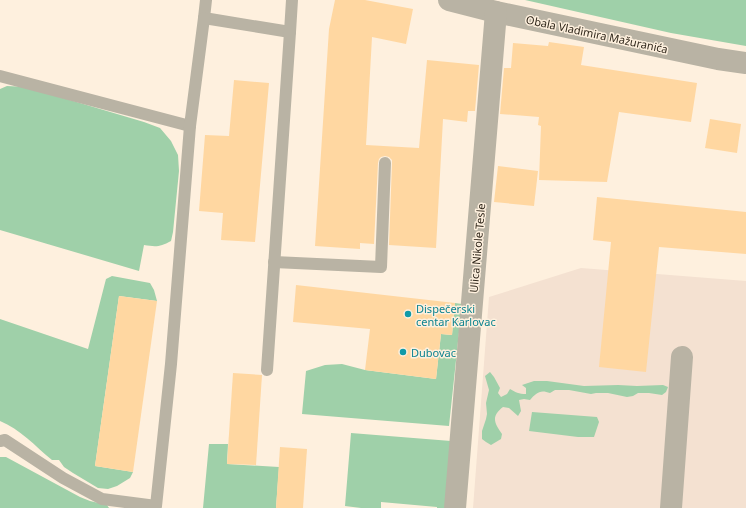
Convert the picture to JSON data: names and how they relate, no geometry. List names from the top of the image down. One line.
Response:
{"streets":{"street":["Obala Vladimira Mažuranića","Ulica Nikole Tesle"]},"crossings":[["Obala Vladimira Mažuranića","Ulica Nikole Tesle"]],"places":["Dispečerski centar Karlovac","Dubovac"]}
